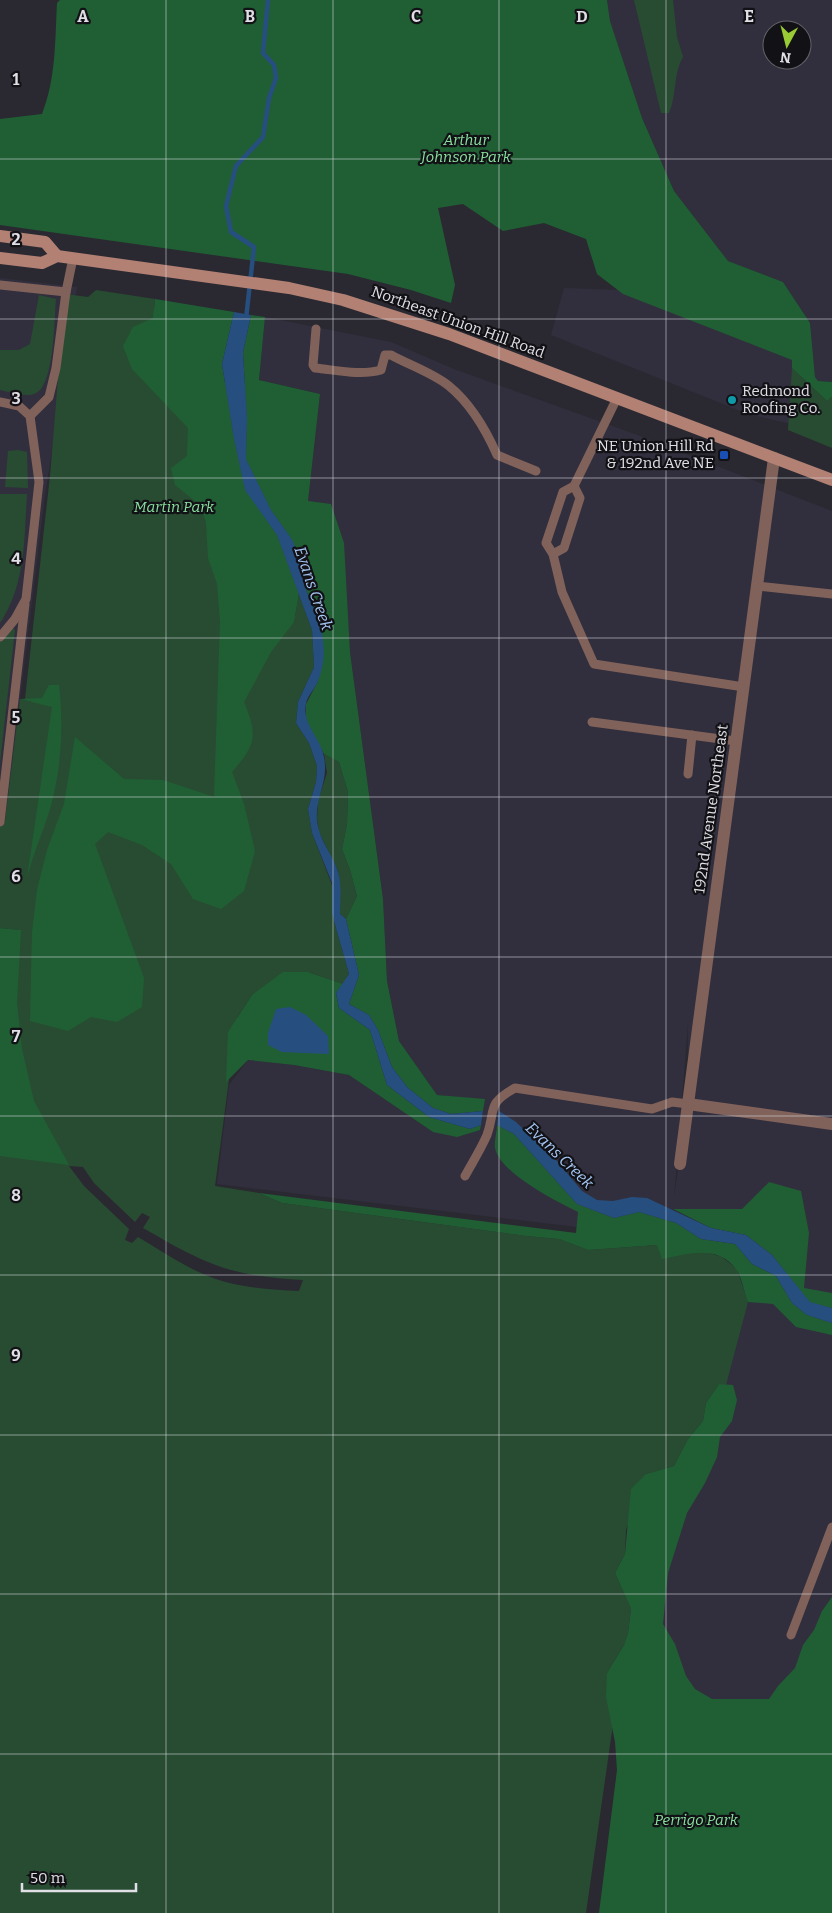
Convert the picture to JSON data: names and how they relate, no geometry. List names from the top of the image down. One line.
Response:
{"streets":{"main road":["Northeast Union Hill Road"],"street":["192nd Avenue Northeast"]},"crossings":[["Northeast Union Hill Road","192nd Avenue Northeast"]],"water":["Evans Creek"],"parks":["Arthur Johnson Park","Martin Park","Perrigo Park"],"places":{"other":["Redmond Roofing Co."],"transit":["NE Union Hill Rd & 192nd Ave NE"]},"scale_bar":"50 m","north":"bottom","grid":{"columns":["A","B","C","D","E"],"rows":["1","2","3","4","5","6","7","8","9"]}}
